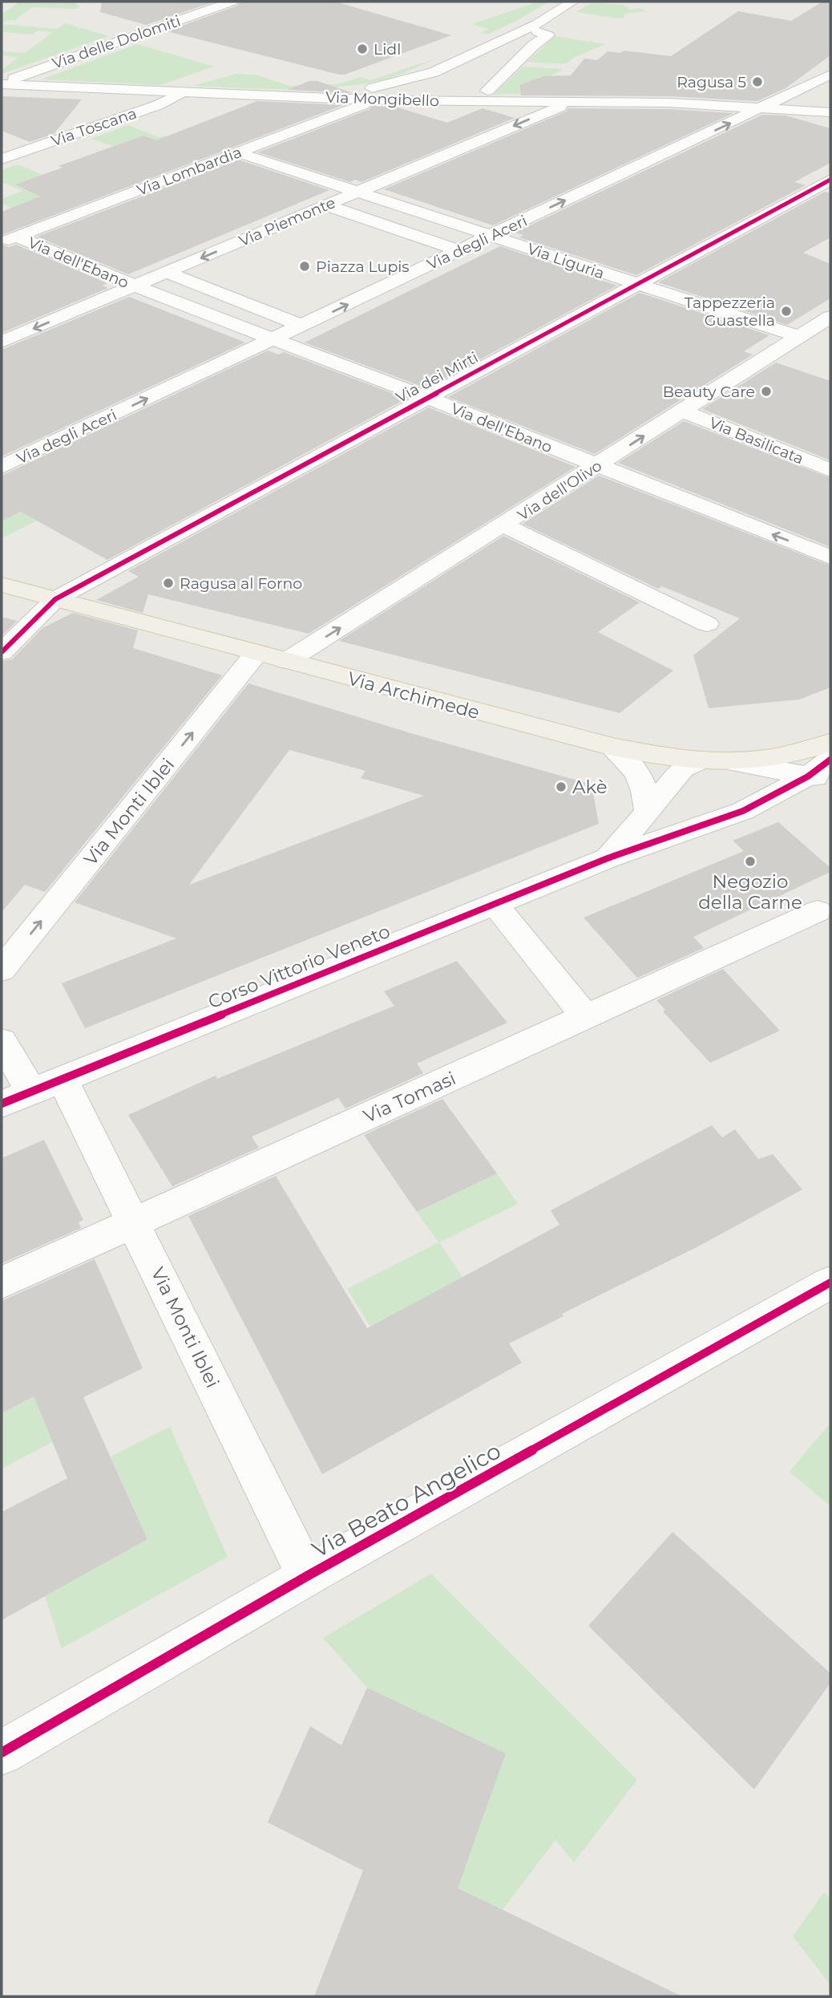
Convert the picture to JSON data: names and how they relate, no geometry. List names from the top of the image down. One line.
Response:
{"streets":{"main road":["Via Archimede"],"street":["Via delle Dolomiti","Via Mongibello","Via Toscana","Via Lombardia","Via Piemonte","Via degli Aceri","Via Liguria","Via dell'Ebano","Via dei Mirti","Via Basilicata","Via dell'Olivo","Via Monti Iblei","Corso Vittorio Veneto","Via Tomasi","Via Beato Angelico"]},"crossings":[["Via delle Dolomiti","Via Mongibello"],["Via Mongibello","Via Toscana"],["Via Mongibello","Via Lombardia"],["Via Mongibello","Via Piemonte"],["Via Mongibello","Via degli Aceri"],["Via Lombardia","Via Liguria"],["Via Lombardia","Via dell'Ebano"],["Via Piemonte","Via Liguria"],["Via Piemonte","Via dell'Ebano"],["Via degli Aceri","Via Liguria"],["Via degli Aceri","Via dell'Ebano"],["Via Liguria","Via dei Mirti"],["Via Liguria","Via dell'Olivo"],["Via dell'Ebano","Via dei Mirti"],["Via dell'Ebano","Via dell'Olivo"],["Via dei Mirti","Via Archimede"],["Via Basilicata","Via dell'Olivo"],["Via dell'Olivo","Via Archimede"],["Via Archimede","Via Monti Iblei"],["Via Monti Iblei","Corso Vittorio Veneto"],["Via Monti Iblei","Via Tomasi"],["Via Monti Iblei","Via Beato Angelico"]],"one_way":["Via dell'Olivo","Via Monti Iblei"],"places":["Lidl","Ragusa 5","Piazza Lupis","Tappezzeria Guastella","Beauty Care","Ragusa al Forno","Akè","Negozio della Carne"]}
